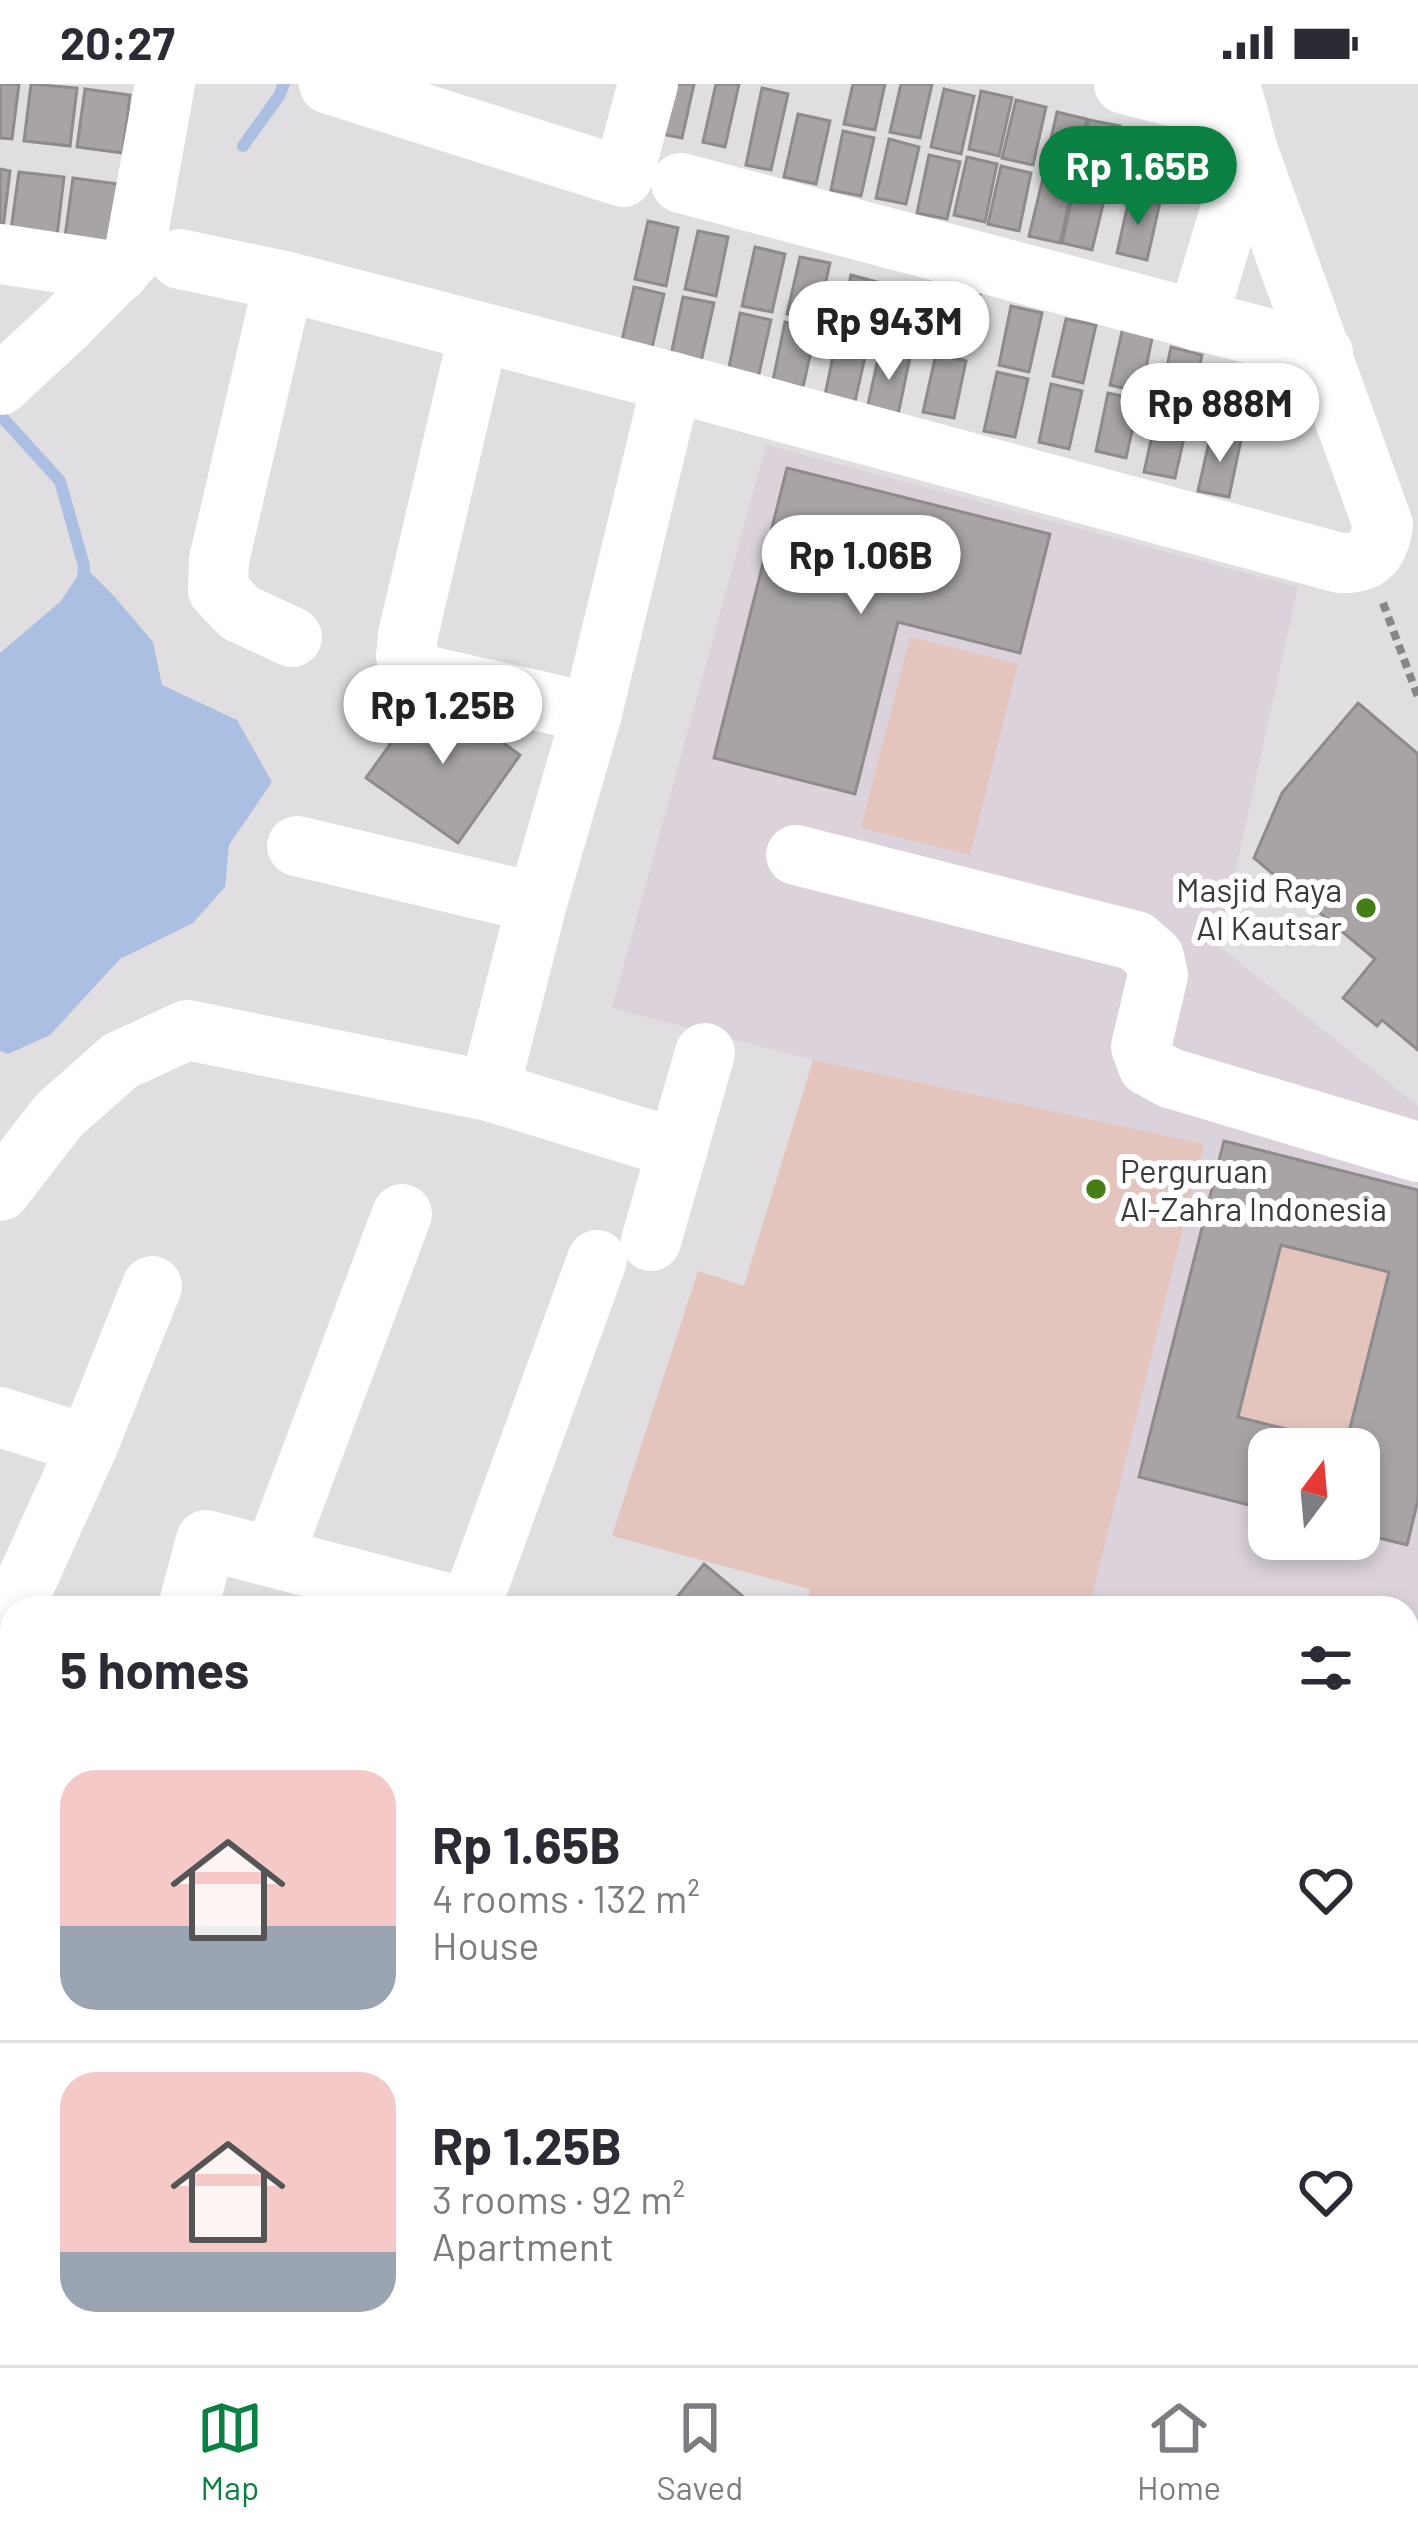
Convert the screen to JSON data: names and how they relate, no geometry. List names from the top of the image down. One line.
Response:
{"places":["Masjid Raya Al Kautsar","Perguruan Al-Zahra Indonesia"],"north":"top","page":{"status":"20:27","price":["Rp 1.65B","Rp 943M","Rp 888M","Rp 1.06B","Rp 1.25B"],"heading":"5 homes","list":[{"name":"Rp 1.65B","note":"4 rooms · 132 m² · House"},{"name":"Rp 1.25B","note":"3 rooms · 92 m² · Apartment"}],"tabs":["Map","Saved","Home"]}}
